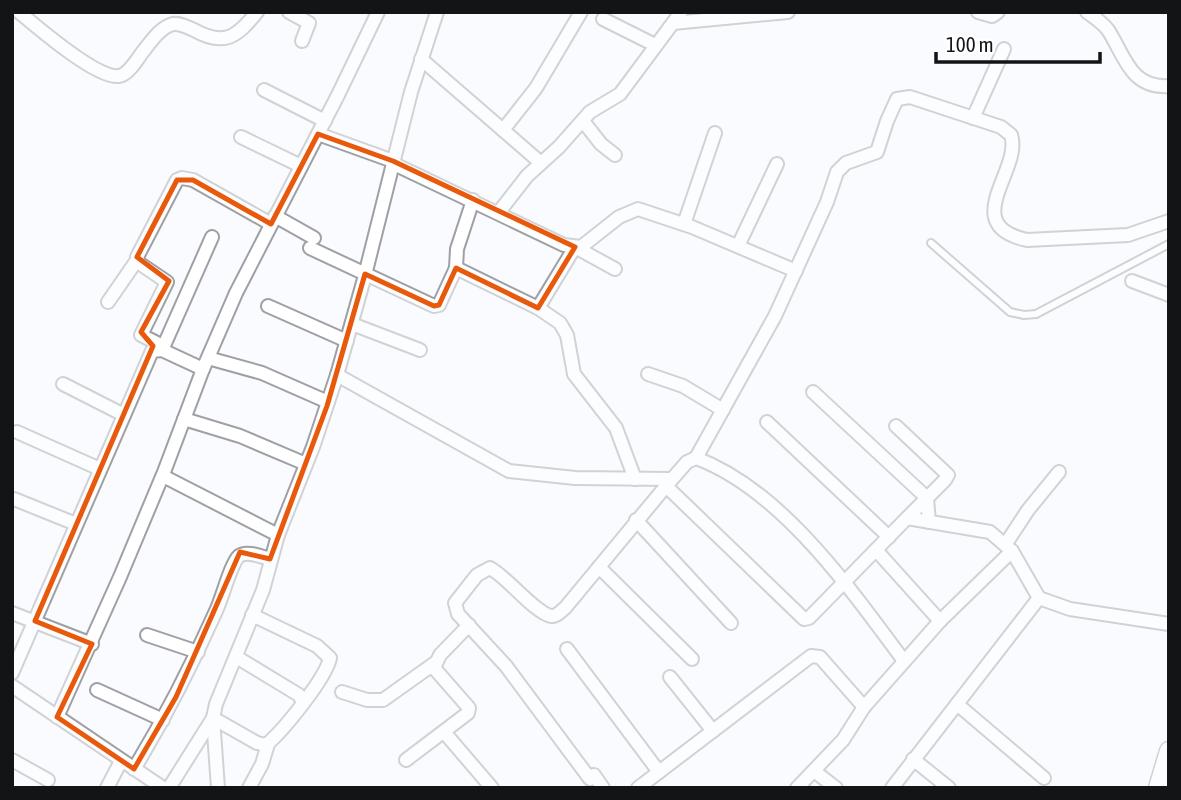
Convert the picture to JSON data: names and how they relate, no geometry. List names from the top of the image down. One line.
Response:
{"scale_bar":"100 m"}
